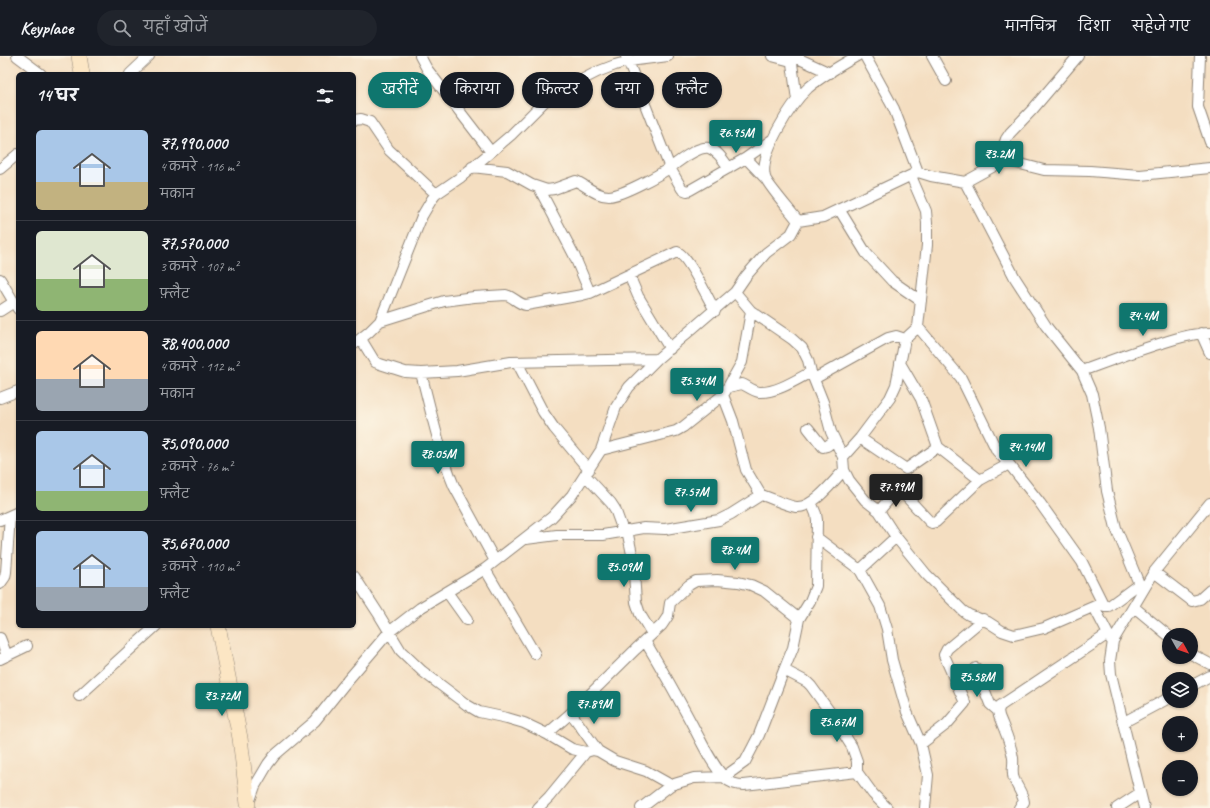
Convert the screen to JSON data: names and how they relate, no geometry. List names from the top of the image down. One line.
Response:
{"north":"bottom right","page":{"header":"Keyplace","search":"यहाँ खोजें","nav":["मानचित्र","दिशा","सहेजे गए"],"chip":["खरीदें","किराया","फ़िल्टर","नया","फ़्लैट"],"heading":"14 घर","price":["₹6.95M","₹3.2M","₹4.4M","₹5.34M","₹4.14M","₹8.05M","₹7.99M","₹7.57M","₹8.4M","₹5.09M","₹5.58M","₹3.72M","₹7.89M","₹5.67M"],"list":[{"name":"₹7,990,000","note":"4 कमरे · 116 m² · मकान"},{"name":"₹7,570,000","note":"3 कमरे · 107 m² · फ़्लैट"},{"name":"₹8,400,000","note":"4 कमरे · 112 m² · मकान"},{"name":"₹5,090,000","note":"2 कमरे · 76 m² · फ़्लैट"},{"name":"₹5,670,000","note":"3 कमरे · 110 m² · फ़्लैट"}],"map_buttons":["+","−"]}}
